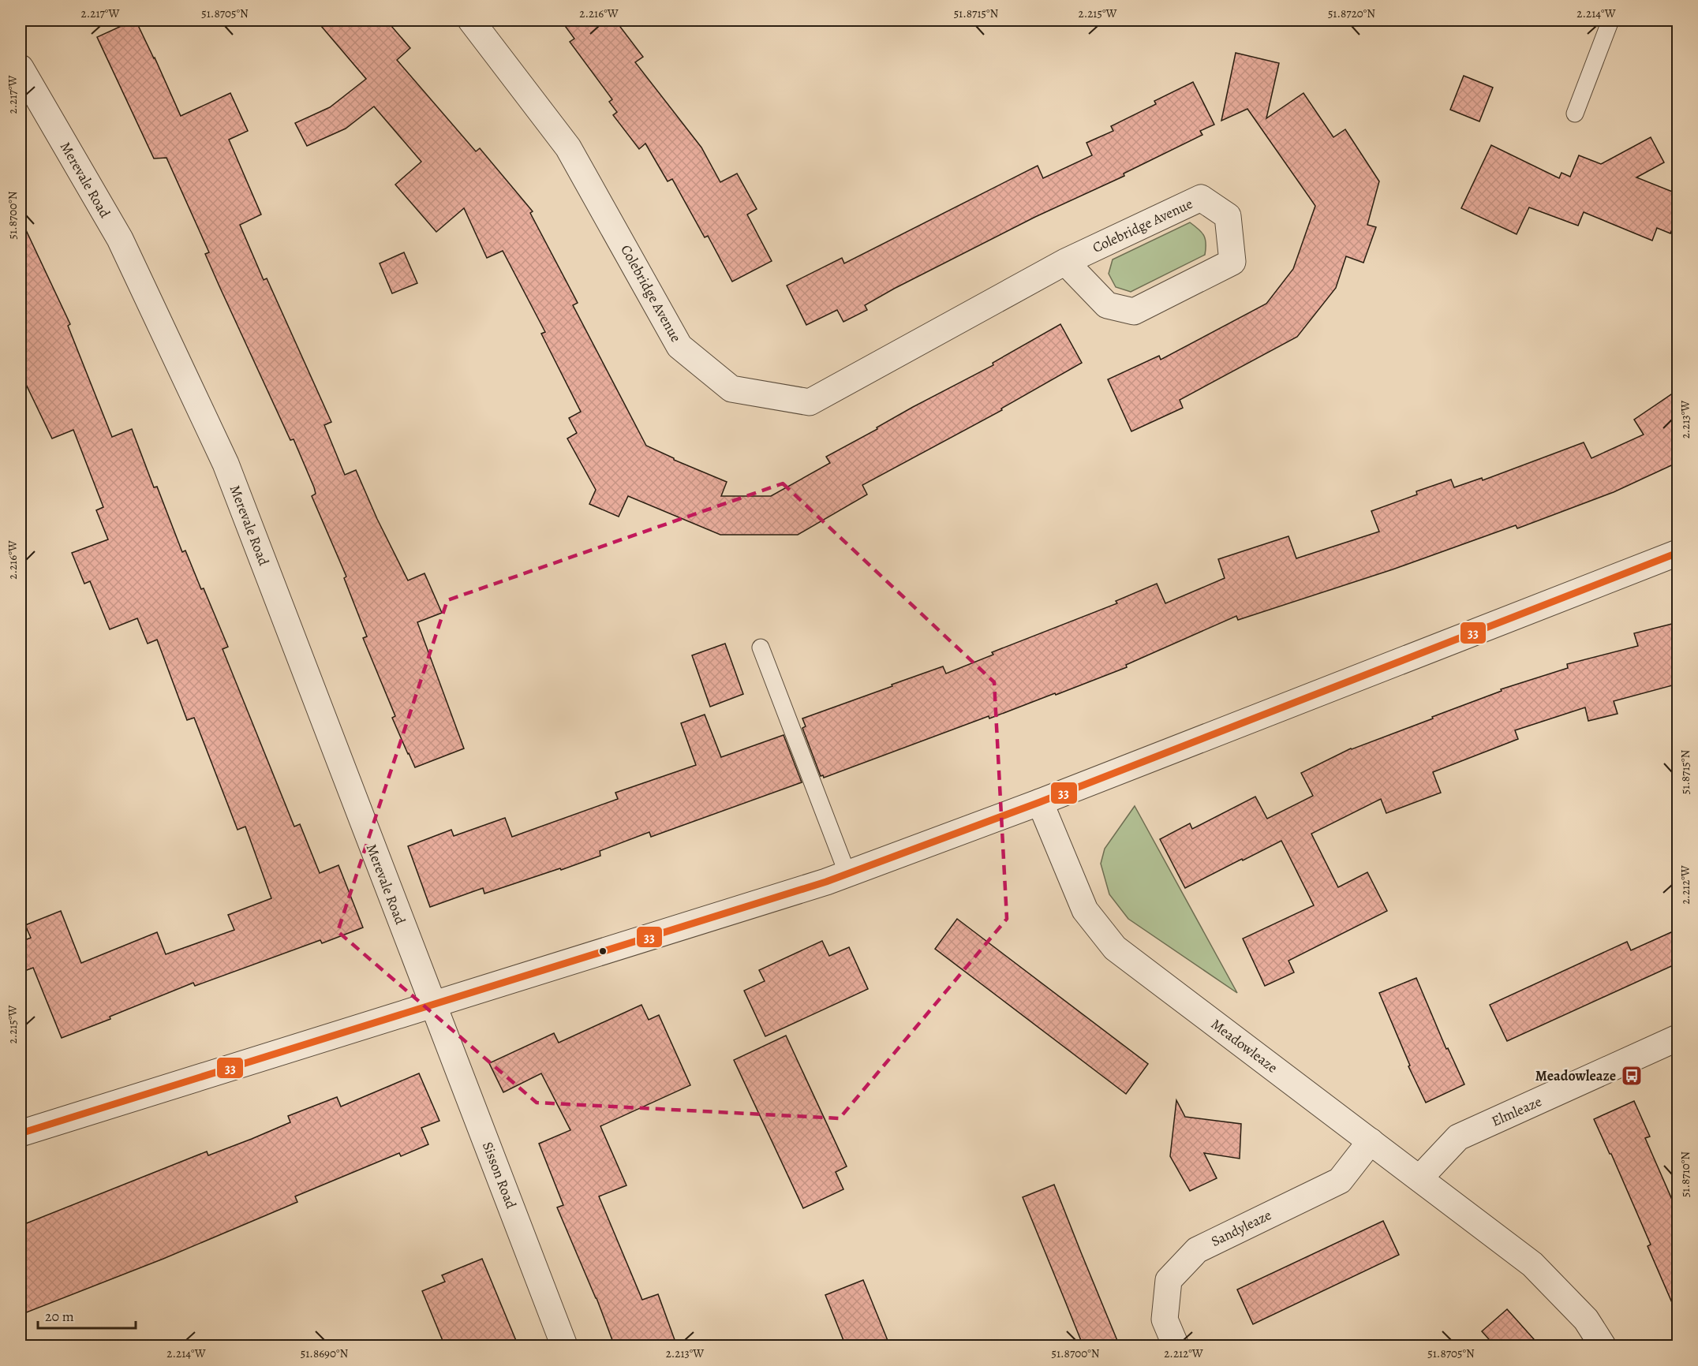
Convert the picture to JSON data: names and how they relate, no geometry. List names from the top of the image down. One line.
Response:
{"streets":{"street":["Merevale Road","Colebridge Avenue","Meadowleaze","Elmleaze","Sisson Road","Sandyleaze"]},"crossings":[["Merevale Road","Sisson Road"],["Meadowleaze","Elmleaze"],["Meadowleaze","Sandyleaze"]],"places":{"bus stop":["Meadowleaze"]},"lines":["transit line 33"],"scale_bar":"20 m","coordinates":["2.217°W","51.8705°N","2.216°W","51.8715°N","2.215°W","51.8720°N","2.214°W","51.8700°N","2.213°W","2.212°W","51.8710°N","51.8690°N"]}
